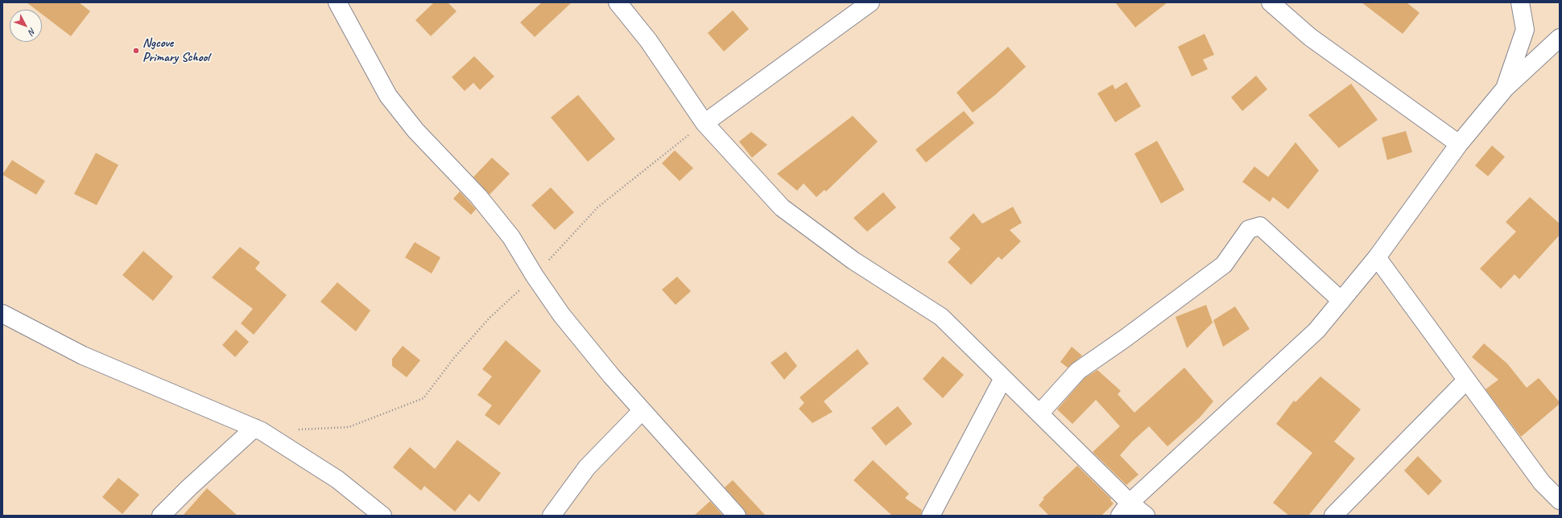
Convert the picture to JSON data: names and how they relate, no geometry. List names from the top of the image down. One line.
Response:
{"places":["Ngcove Primary School"],"north":"bottom right"}
